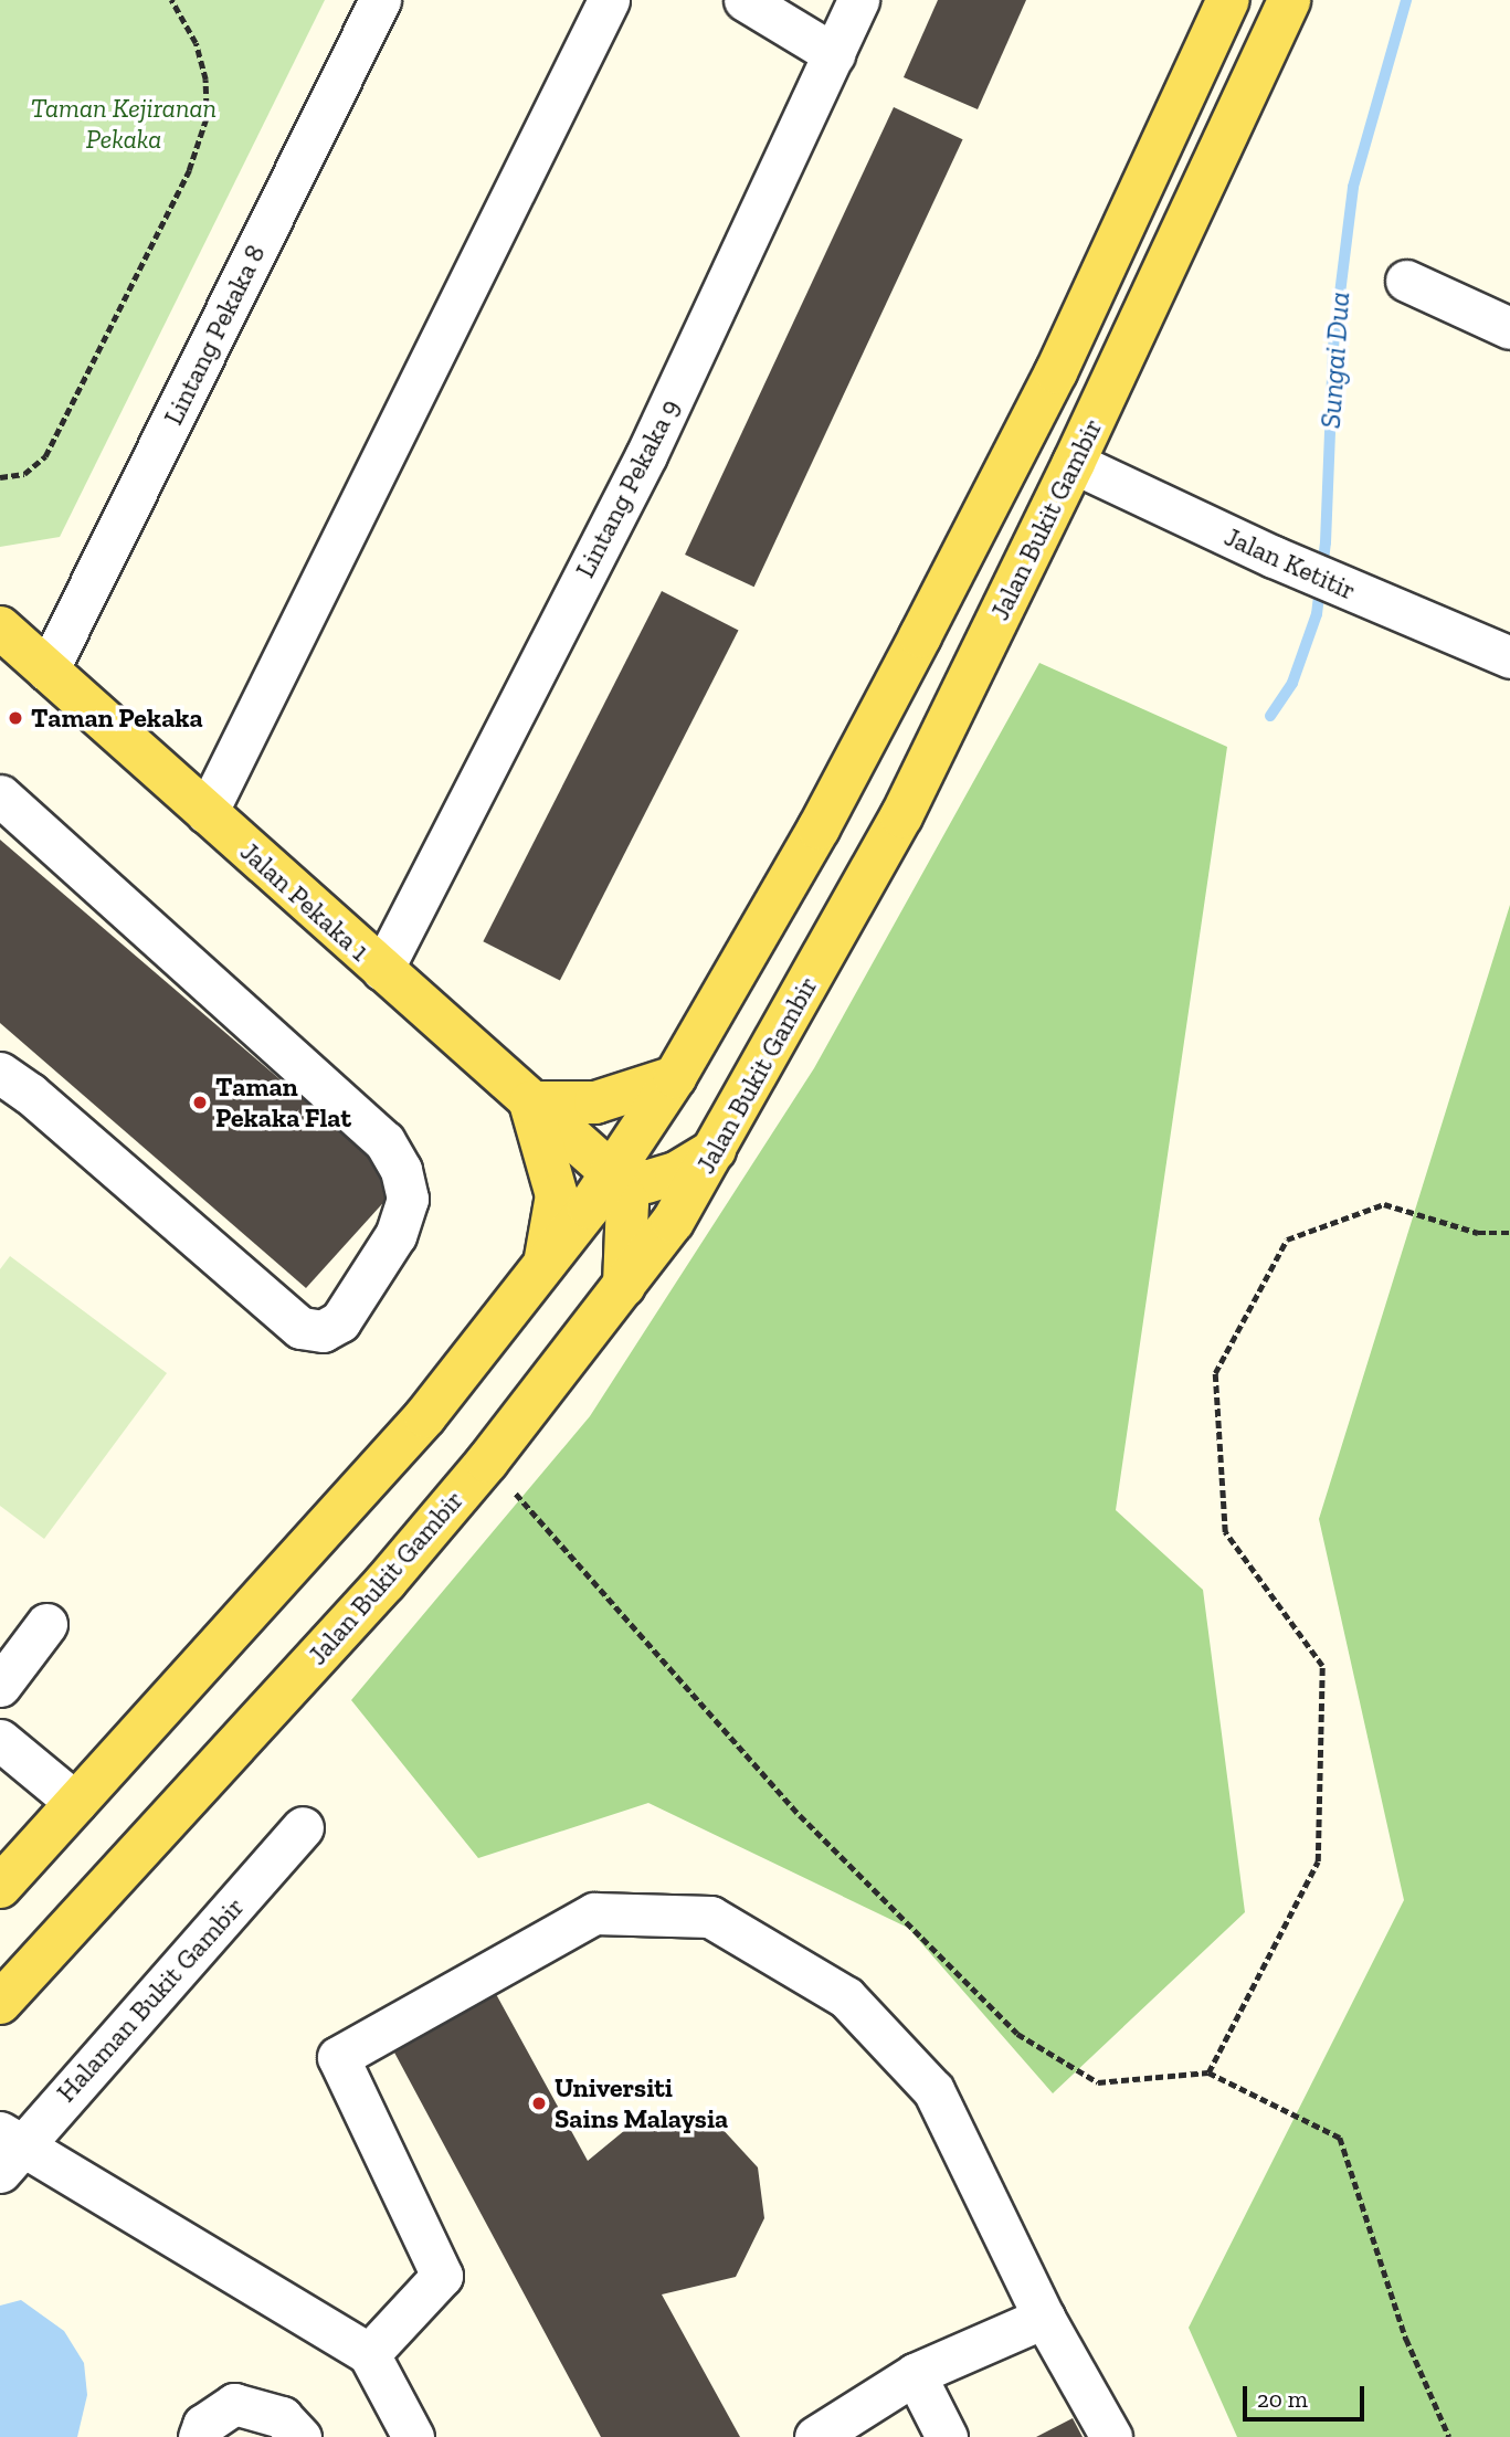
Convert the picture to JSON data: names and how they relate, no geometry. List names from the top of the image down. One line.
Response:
{"streets":{"main road":["Jalan Bukit Gambir","Jalan Pekaka 1"],"street":["Lintang Pekaka 8","Lintang Pekaka 9","Jalan Ketitir","Halaman Bukit Gambir"]},"crossings":[["Lintang Pekaka 8","Jalan Pekaka 1"],["Lintang Pekaka 9","Jalan Pekaka 1"],["Jalan Bukit Gambir","Jalan Ketitir"],["Jalan Bukit Gambir","Jalan Pekaka 1"]],"water":["Sungai Dua"],"parks":["Taman Kejiranan Pekaka"],"places":["Taman Pekaka","Taman Pekaka Flat","Universiti Sains Malaysia"],"scale_bar":"20 m"}
